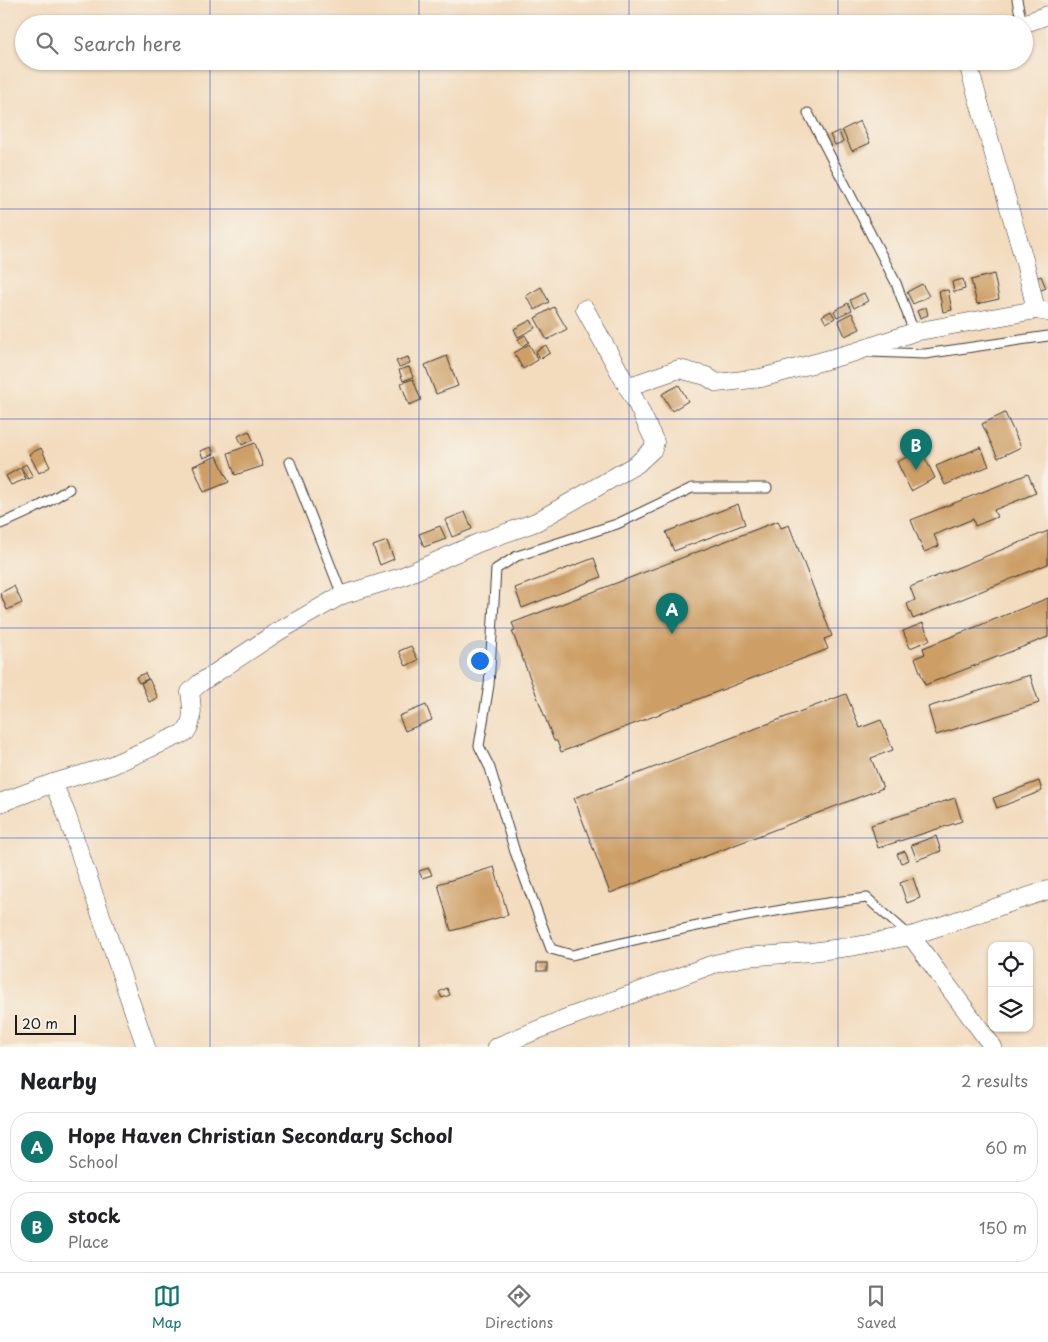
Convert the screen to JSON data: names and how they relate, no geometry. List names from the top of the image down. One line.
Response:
{"scale_bar":"20 m","page":{"search":"Search here","pins":["B","A"],"scale":"20 m","heading":["Nearby","2 results"],"list":[{"mark":"A","name":"Hope Haven Christian Secondary School","note":"School","value":"60 m"},{"mark":"B","name":"stock","note":"Place","value":"150 m"}],"nav":["Map","Directions","Saved"]}}
